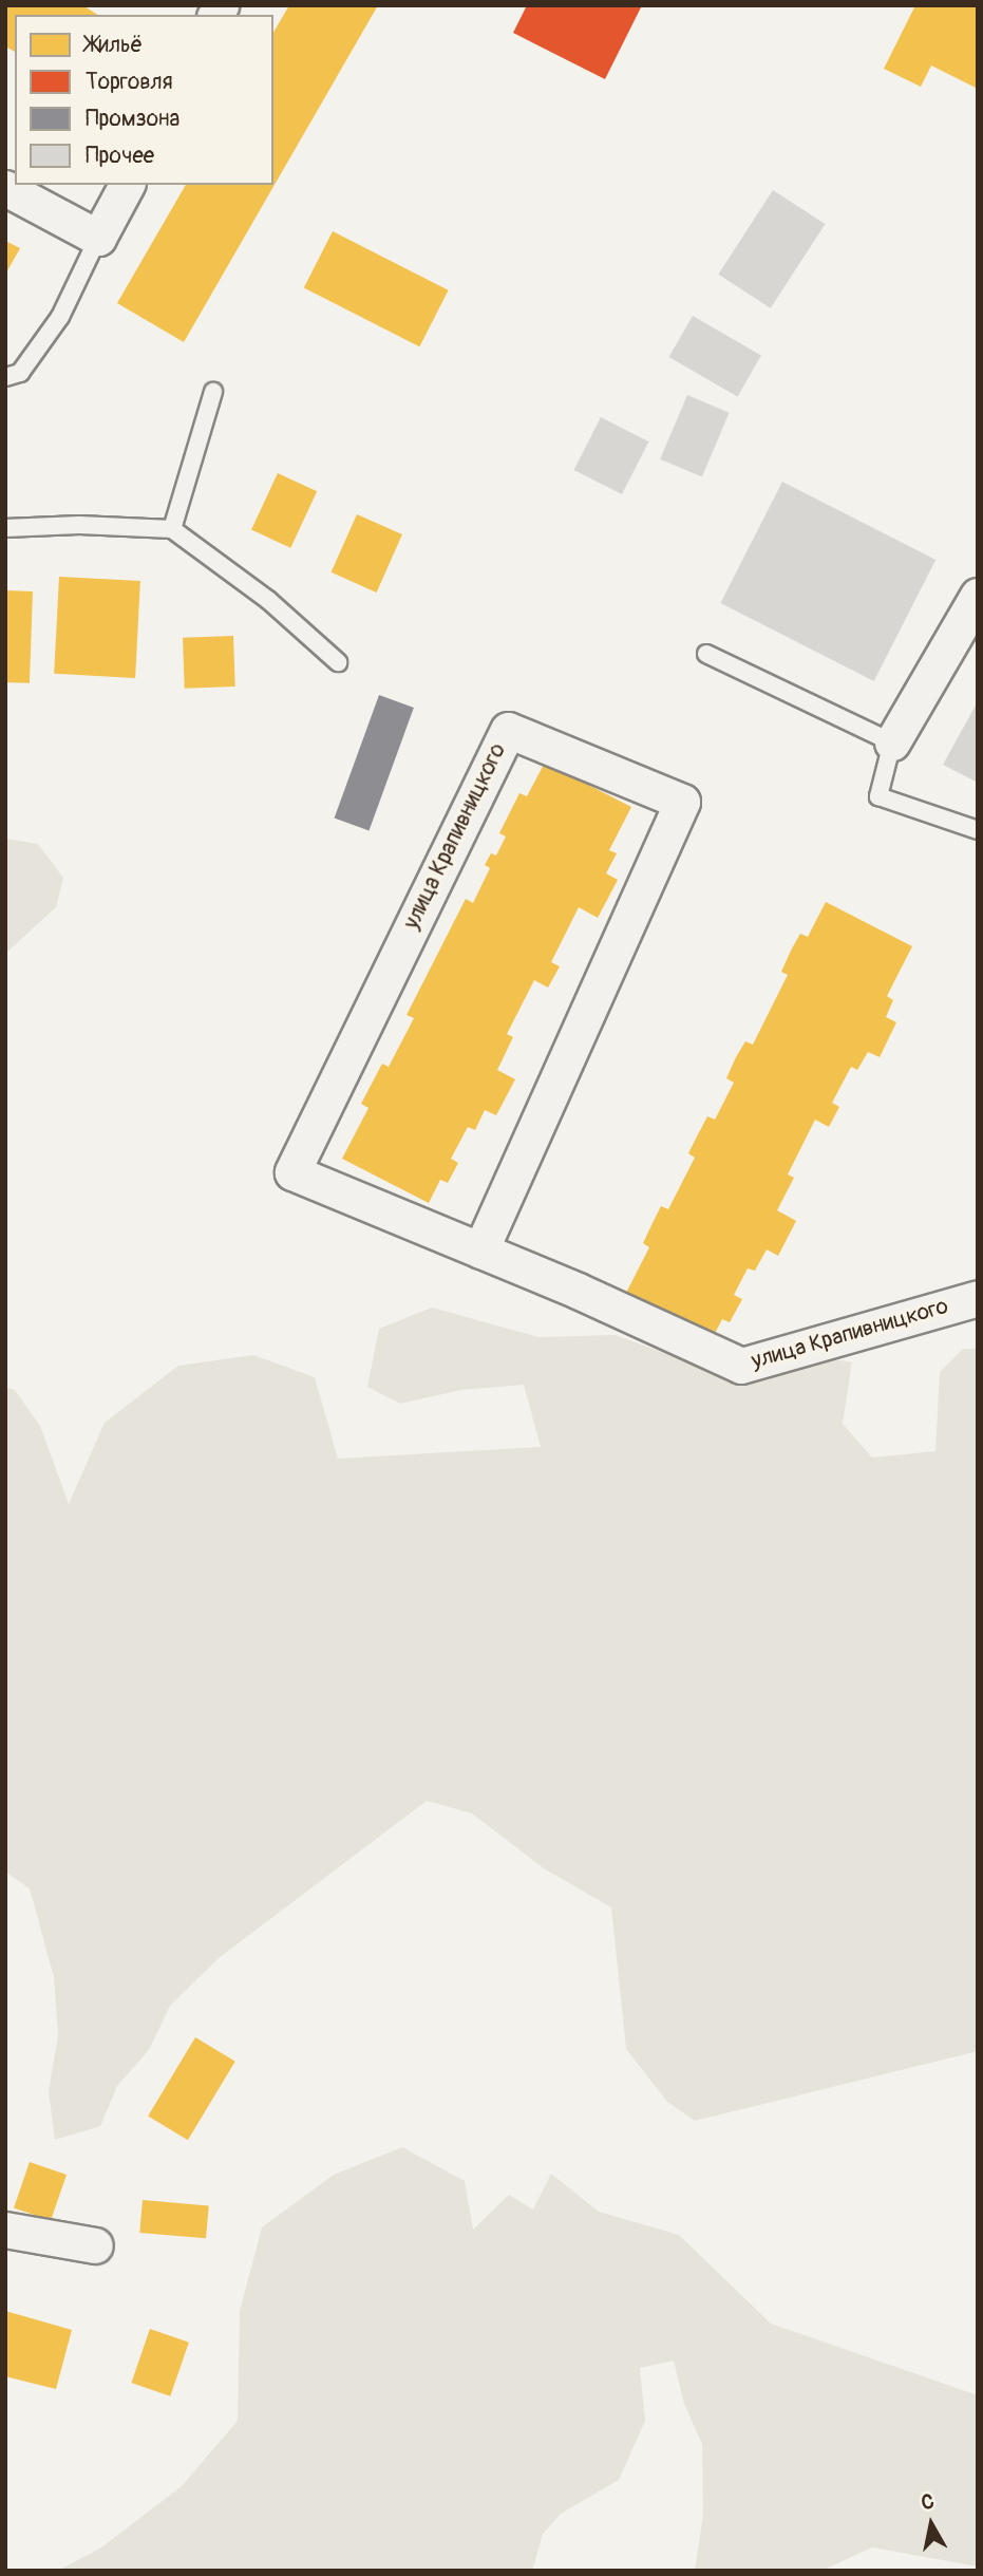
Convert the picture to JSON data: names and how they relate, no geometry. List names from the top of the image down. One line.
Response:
{"streets":{"street":["улица Крапивницкого"]},"legend":["Жильё","Торговля","Промзона","Прочее"],"north":"top"}
